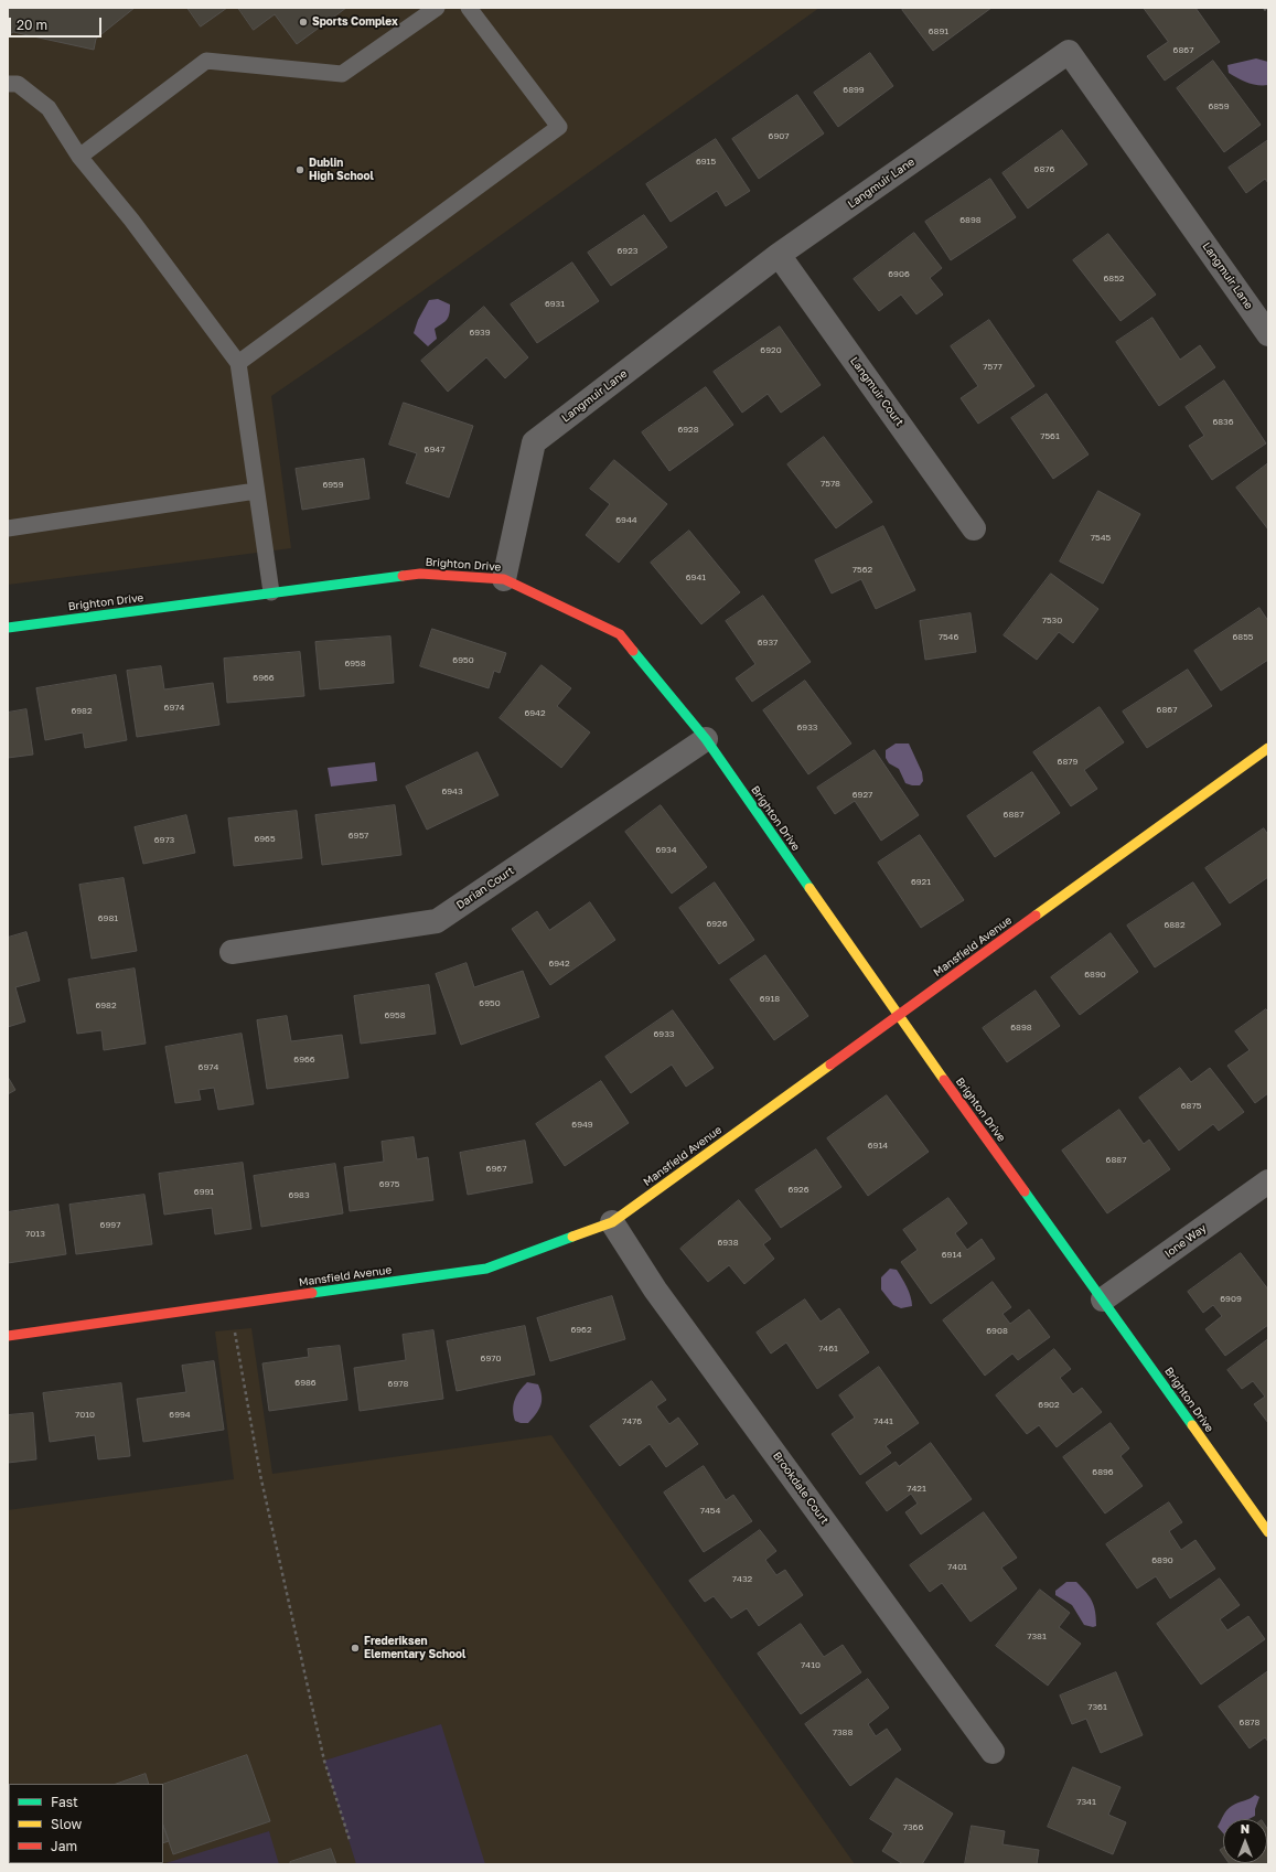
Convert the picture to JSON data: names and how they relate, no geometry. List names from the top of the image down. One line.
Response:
{"streets":{"street":["Langmuir Lane","Langmuir Court","Brighton Drive","Darian Court","Mansfield Avenue","Ione Way","Brookdale Court"]},"crossings":[["Langmuir Lane","Langmuir Court"],["Langmuir Lane","Brighton Drive"],["Brighton Drive","Darian Court"],["Brighton Drive","Mansfield Avenue"],["Brighton Drive","Ione Way"],["Mansfield Avenue","Brookdale Court"]],"places":["Sports Complex","Dublin High School","Frederiksen Elementary School"],"house_numbers":["6891","6867","6899","6859","6907","6915","6876","6898","6923","6906","6852","6931","6939","6920","7577","6836","6928","7561","6947","7578","6959","6944","7545","7562","6941","7530","7546","6855","6937","6950","6958","6966","6974","6867","6982","6942","6933","6879","6943","6927","6887","6957","6965","6973","6934","6921","6981","6926","6882","6942","6890","6918","6950","6982","6958","6898","6933","6966","6974","6875","6949","6914","6887","6967","6975","6926","6991","6983","6997","7013","6938","6914","6909","6962","6908","7461","6970","6986","6978","6902","7010","6994","7476","7441","6896","7421","7454","6890","7401","7432","7381","7410","7361","6878","7388","7341","7366"],"legend":["Fast","Slow","Jam"],"scale_bar":"20 m","north":"top"}
